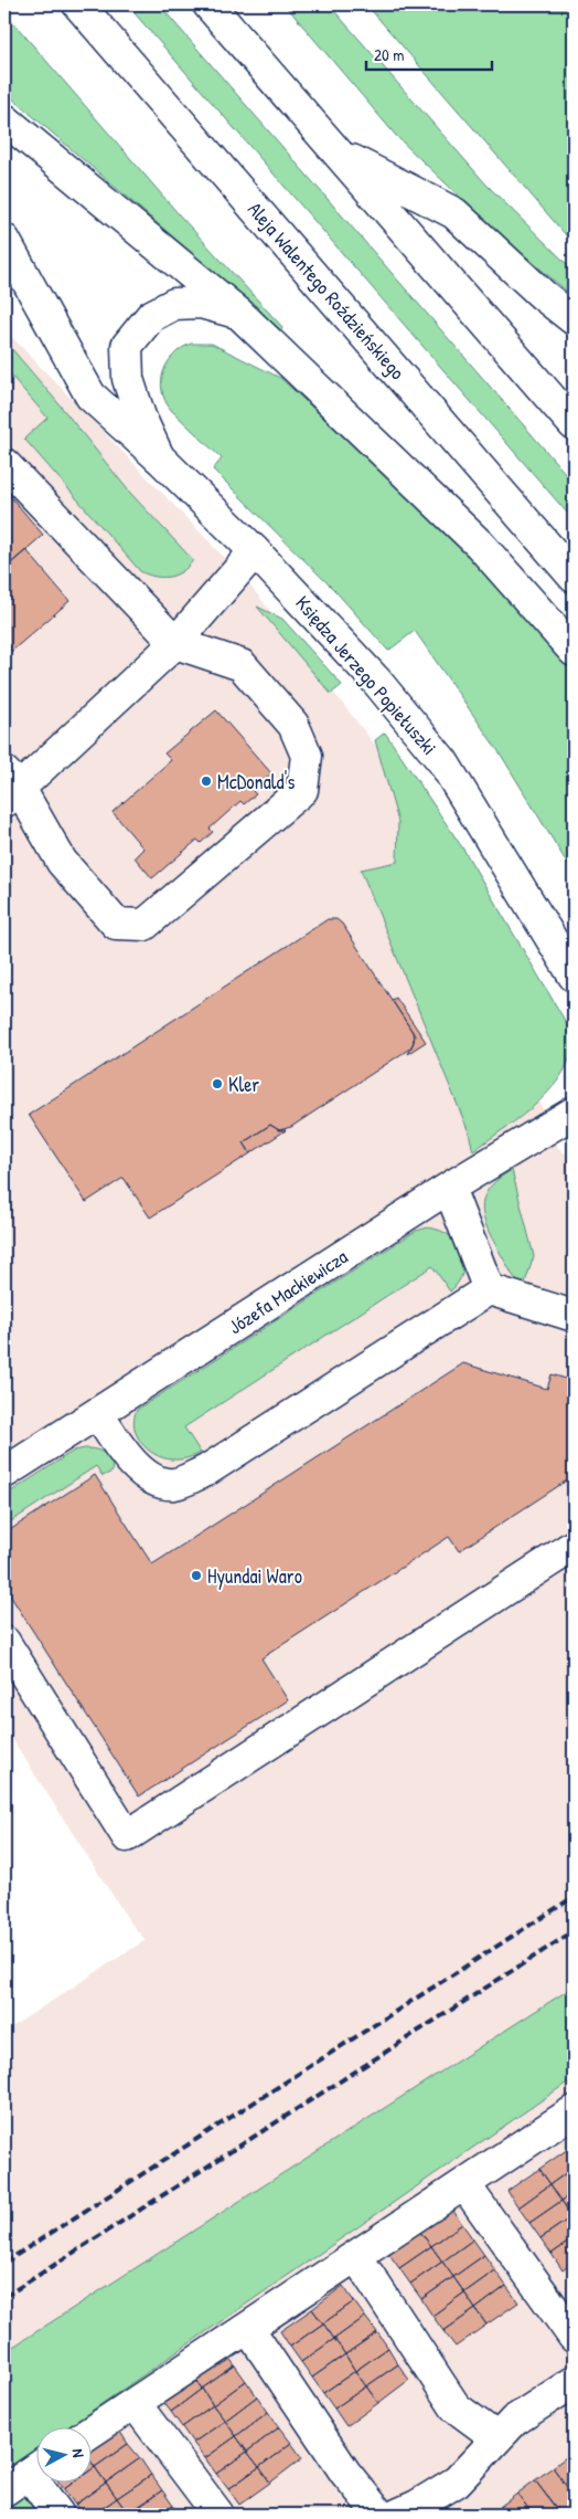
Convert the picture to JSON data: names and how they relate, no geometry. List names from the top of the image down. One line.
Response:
{"streets":{"main road":["Aleja Walentego Roździeńskiego","Księdza Jerzego Popiełuszki","Józefa Mackiewicza"]},"places":["McDonald's","Kler","Hyundai Waro"],"scale_bar":"20 m","north":"right"}
